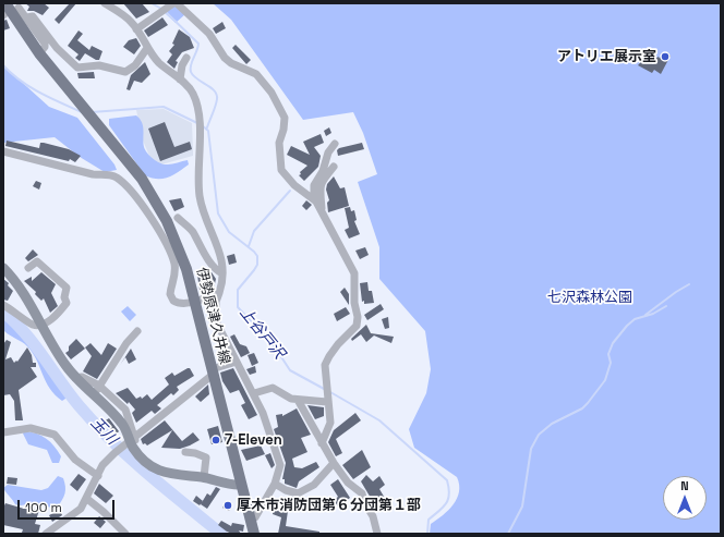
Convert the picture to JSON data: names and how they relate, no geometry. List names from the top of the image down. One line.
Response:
{"streets":{"main road":["伊勢原津久井線"]},"water":["上谷戸沢","玉川"],"parks":["七沢森林公園"],"places":["アトリエ展示室","7-Eleven","厚木市消防団第６分団第１部"],"scale_bar":"100 m","north":"top"}
